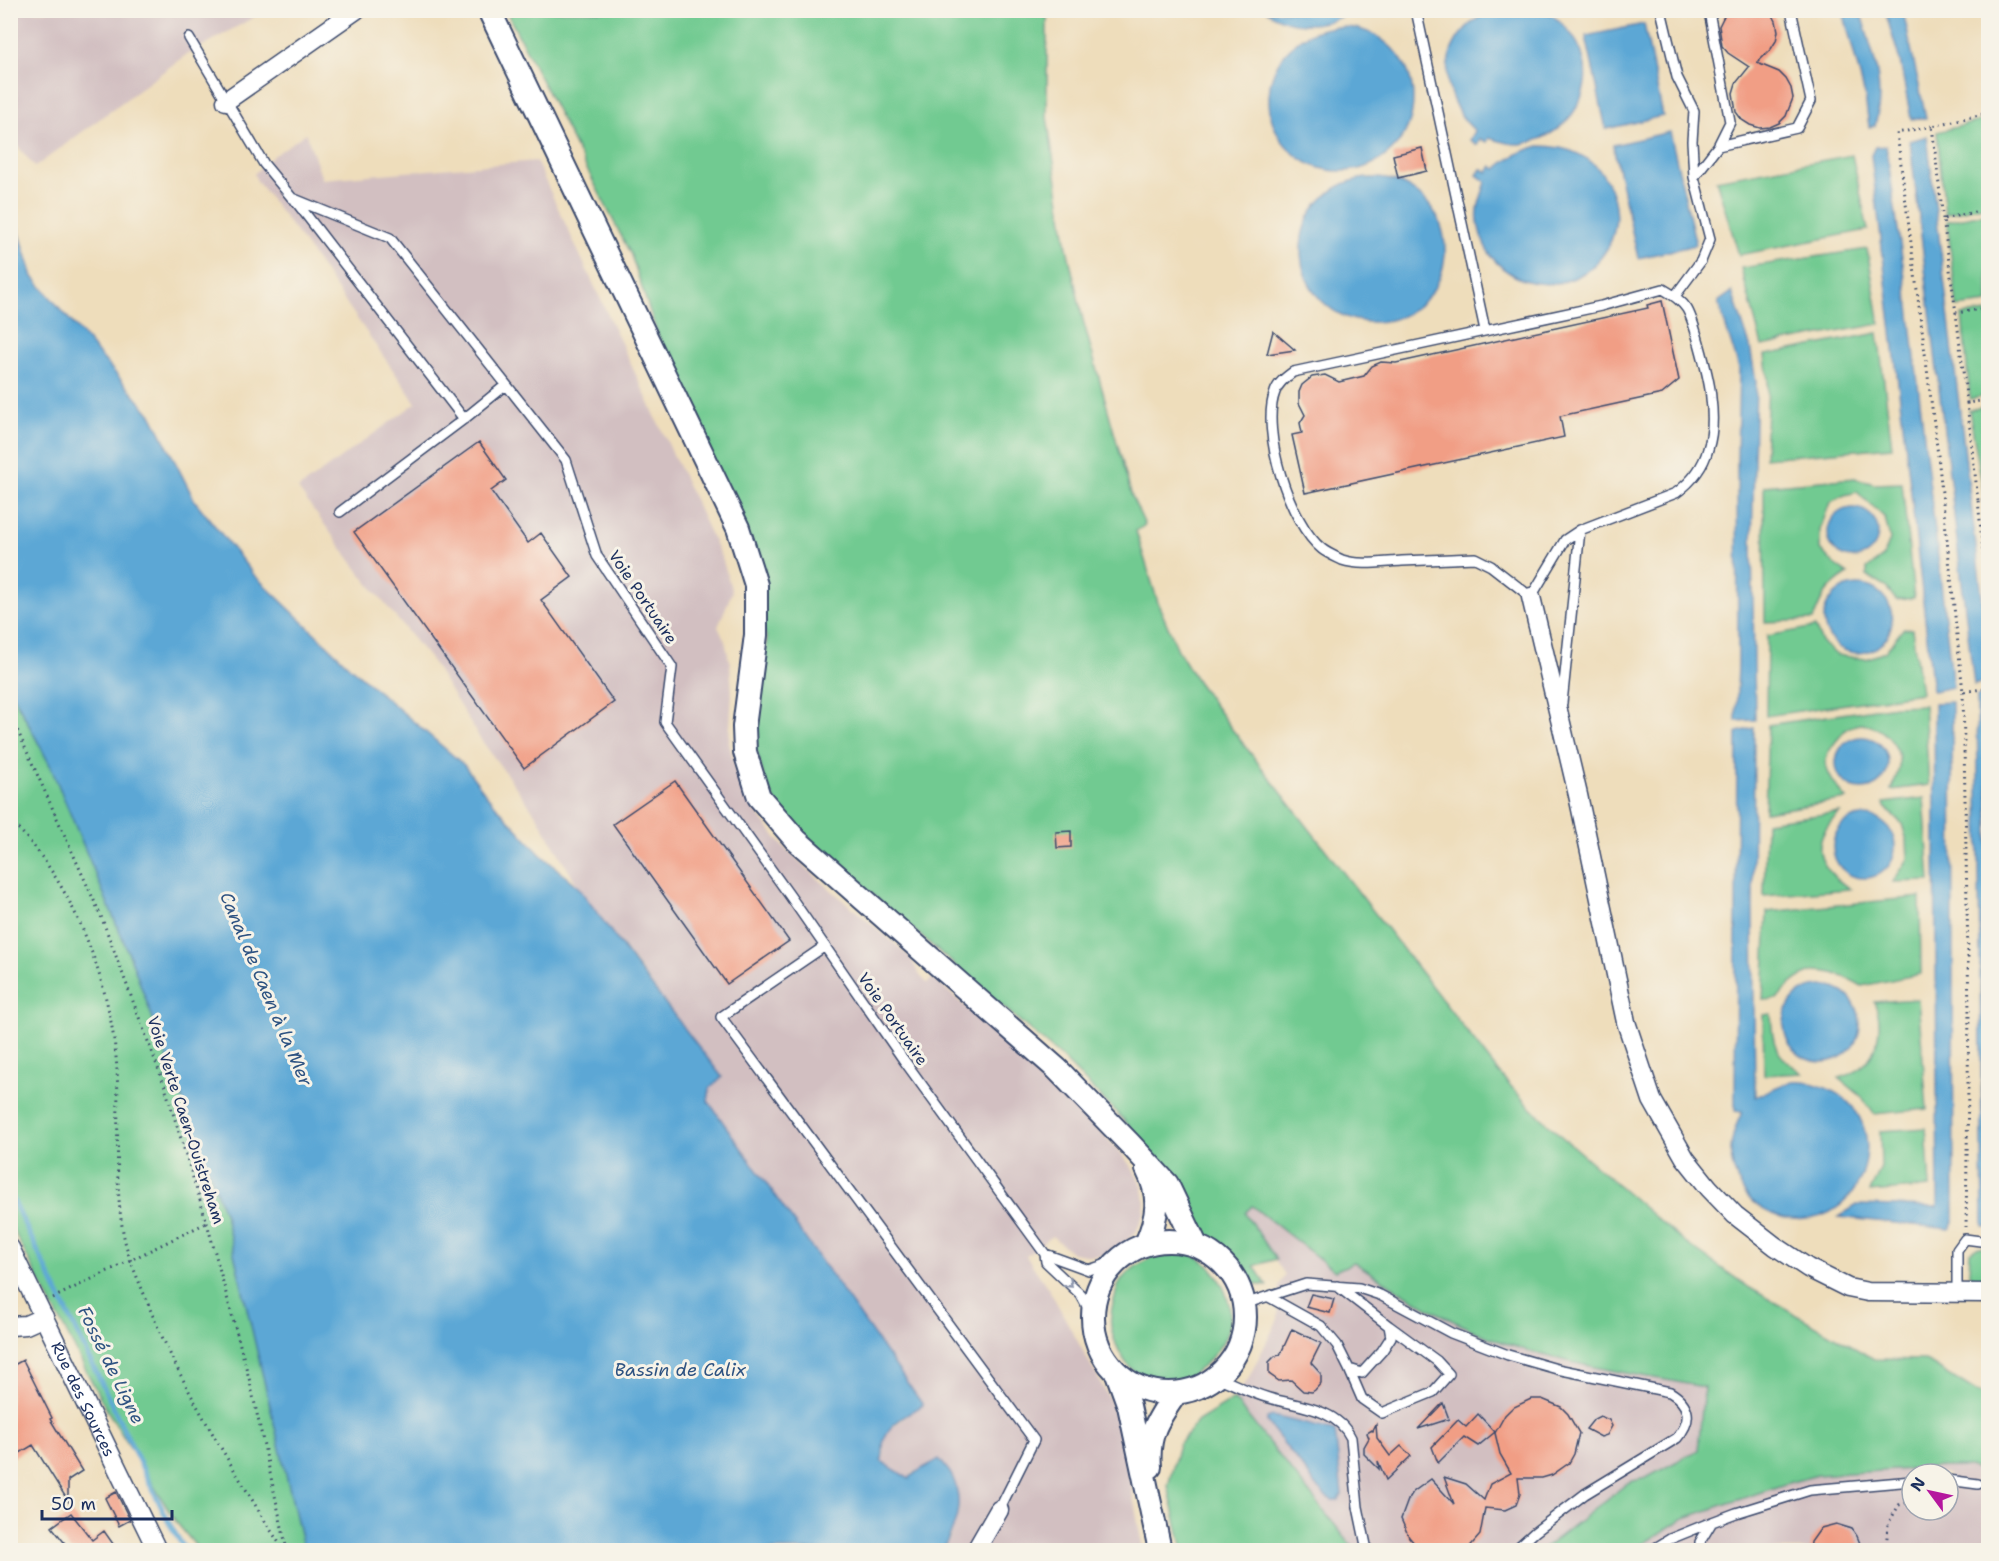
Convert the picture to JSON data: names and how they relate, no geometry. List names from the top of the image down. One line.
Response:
{"streets":{"street":["Rue des Sources"],"lane":["Voie Portuaire"],"path":["Voie Verte Caen-Ouistreham"]},"water":["Canal de Caen à la Mer","Fossé de Ligne","Bassin de Calix"],"scale_bar":"50 m","north":"top left"}
